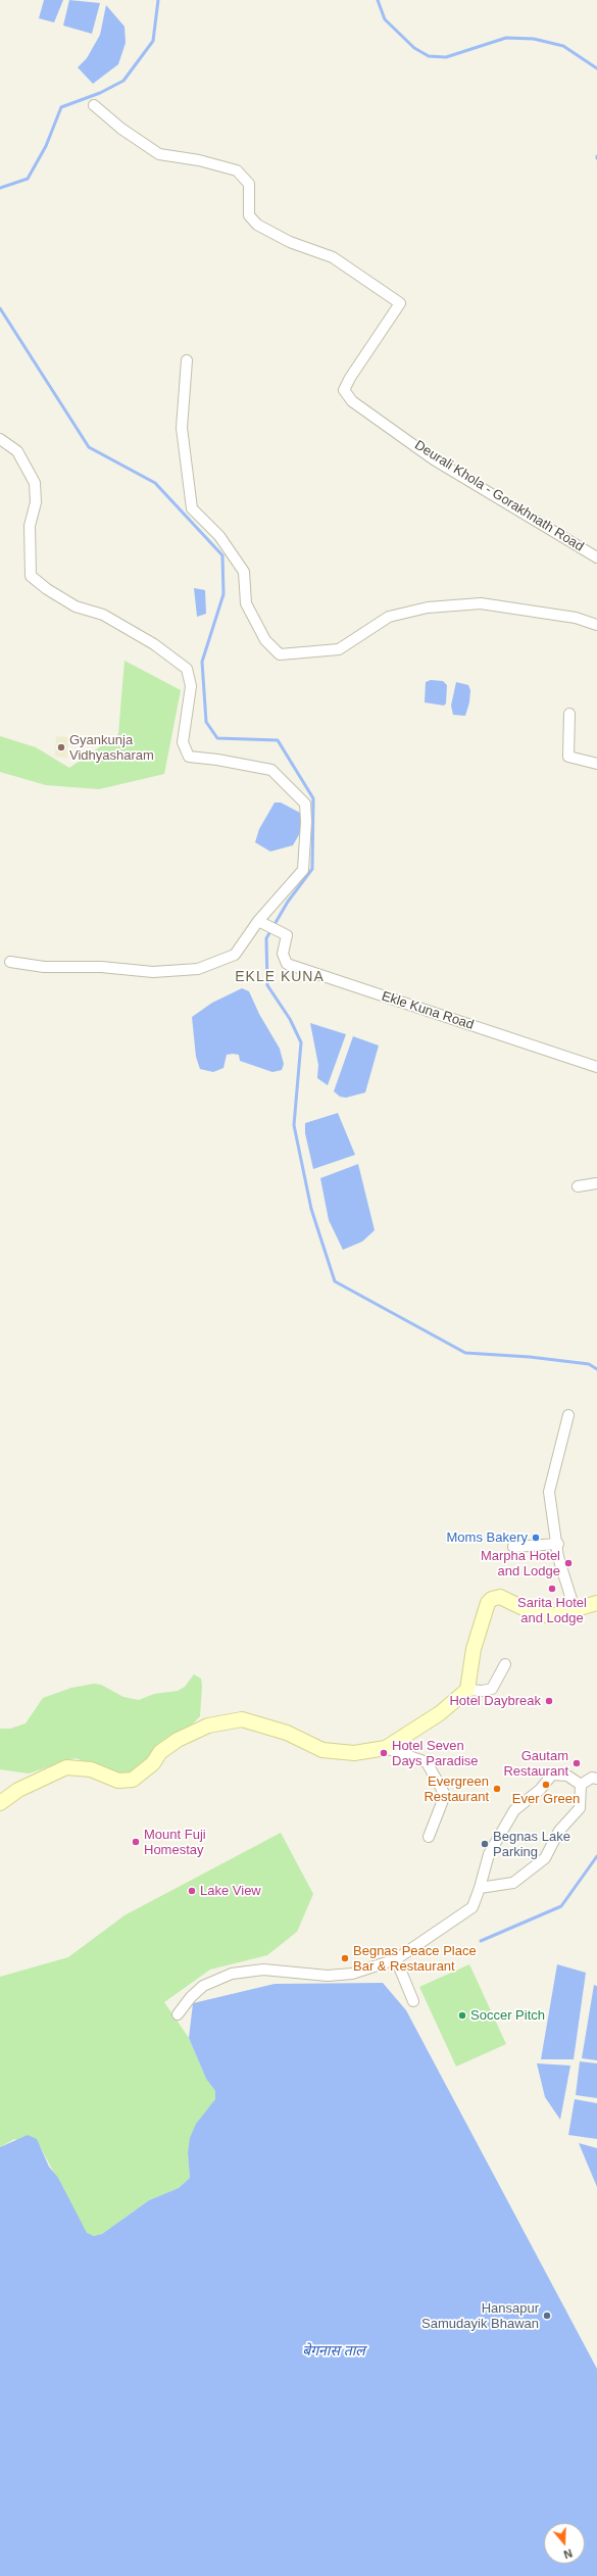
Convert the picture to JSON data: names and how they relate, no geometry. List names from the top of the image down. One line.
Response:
{"streets":{"street":["Deurali Khola - Gorakhnath Road","Ekle Kuna Road"]},"districts":["EKLE KUNA"],"water":["बेगनास ताल"],"places":["Gyankunja Vidhyasharam","Moms Bakery","Marpha Hotel and Lodge","Sarita Hotel and Lodge","Hotel Daybreak","Hotel Seven Days Paradise","Gautam Restaurant","Ever Green","Evergreen Restaurant","Mount Fuji Homestay","Begnas Lake Parking","Lake View","Begnas Peace Place Bar & Restaurant","Soccer Pitch","Hansapur Samudayik Bhawan"],"north":"bottom"}
